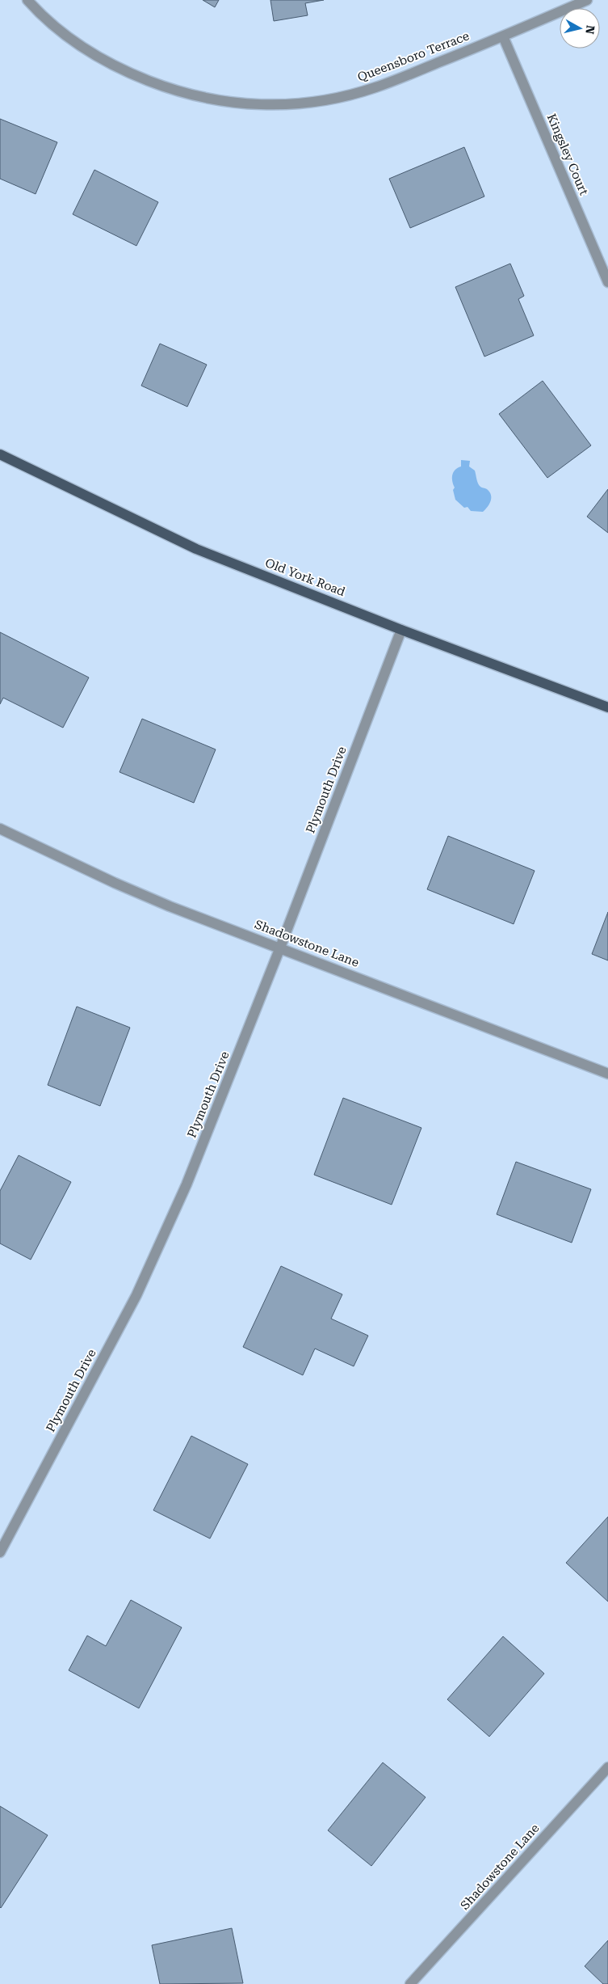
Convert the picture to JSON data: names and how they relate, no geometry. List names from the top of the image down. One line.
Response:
{"streets":{"main road":["Old York Road"],"street":["Queensboro Terrace","Kingsley Court","Plymouth Drive","Shadowstone Lane"]},"crossings":[["Queensboro Terrace","Kingsley Court"],["Old York Road","Plymouth Drive"],["Plymouth Drive","Shadowstone Lane"]],"north":"right"}
